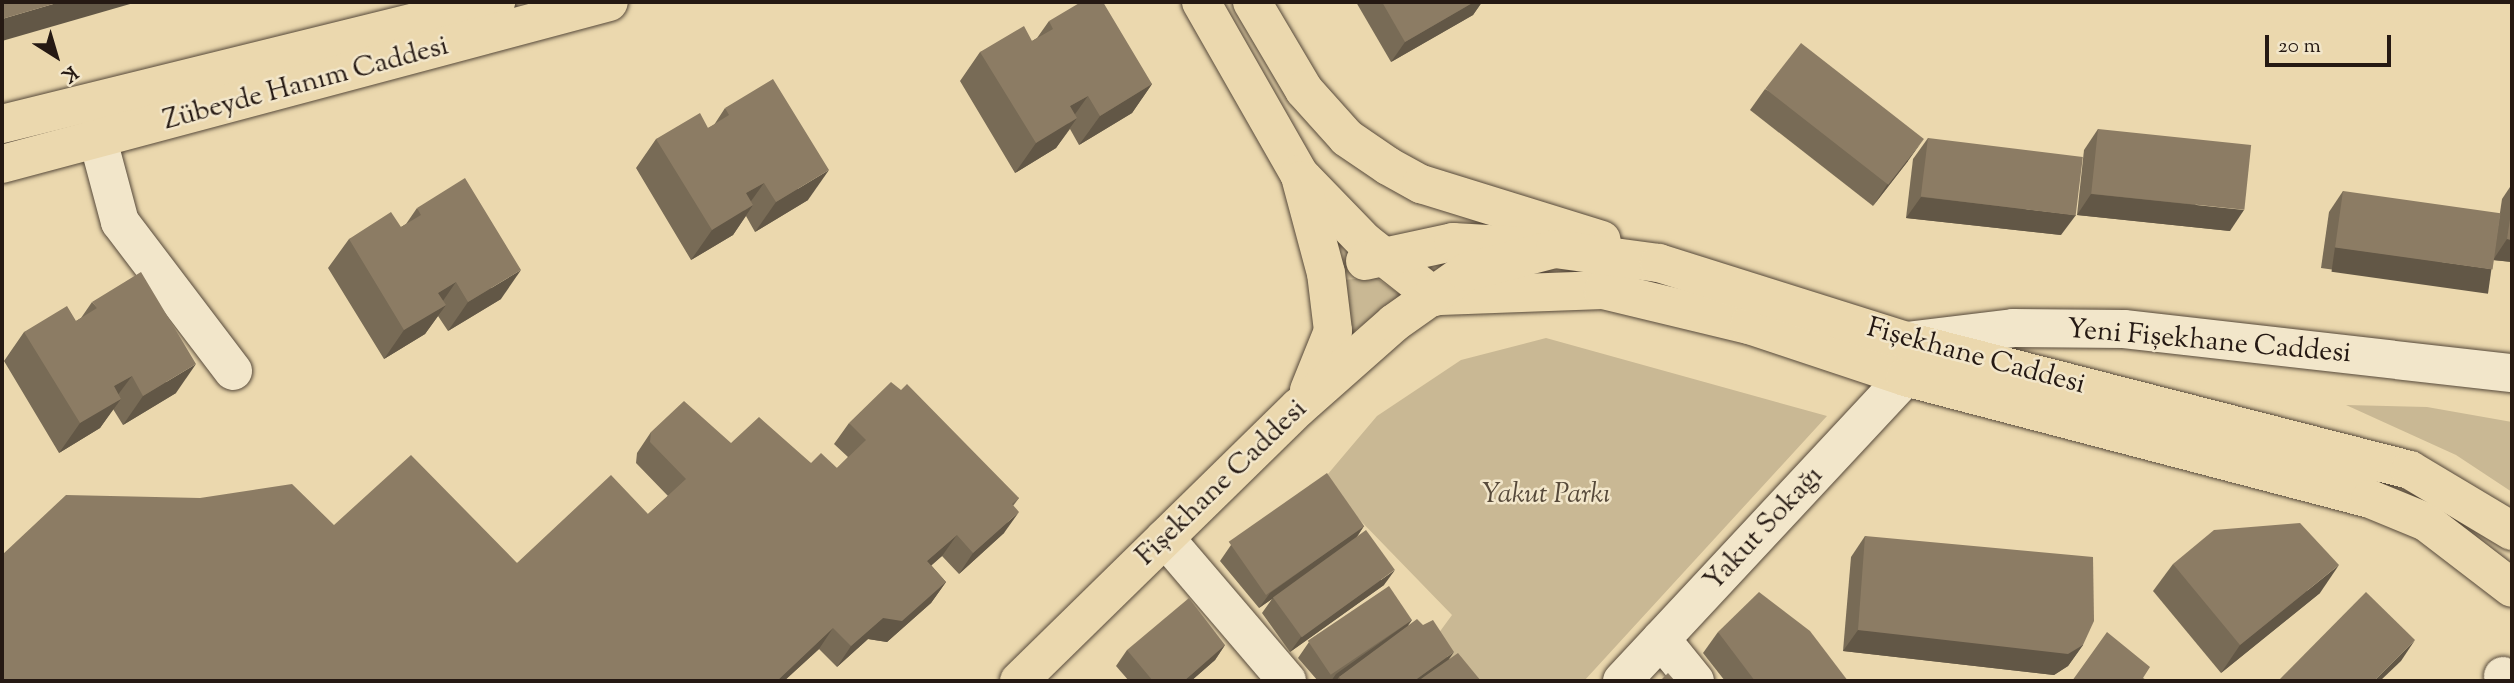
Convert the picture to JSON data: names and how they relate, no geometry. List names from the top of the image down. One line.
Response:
{"streets":{"main road":["Zübeyde Hanım Caddesi","Fişekhane Caddesi"],"street":["Yeni Fişekhane Caddesi","Yakut Sokağı"]},"crossings":[["Yeni Fişekhane Caddesi","Fişekhane Caddesi"],["Yeni Fişekhane Caddesi","Yakut Sokağı"],["Fişekhane Caddesi","Yakut Sokağı"]],"parks":["Yakut Parkı"],"scale_bar":"20 m","north":"bottom right"}
